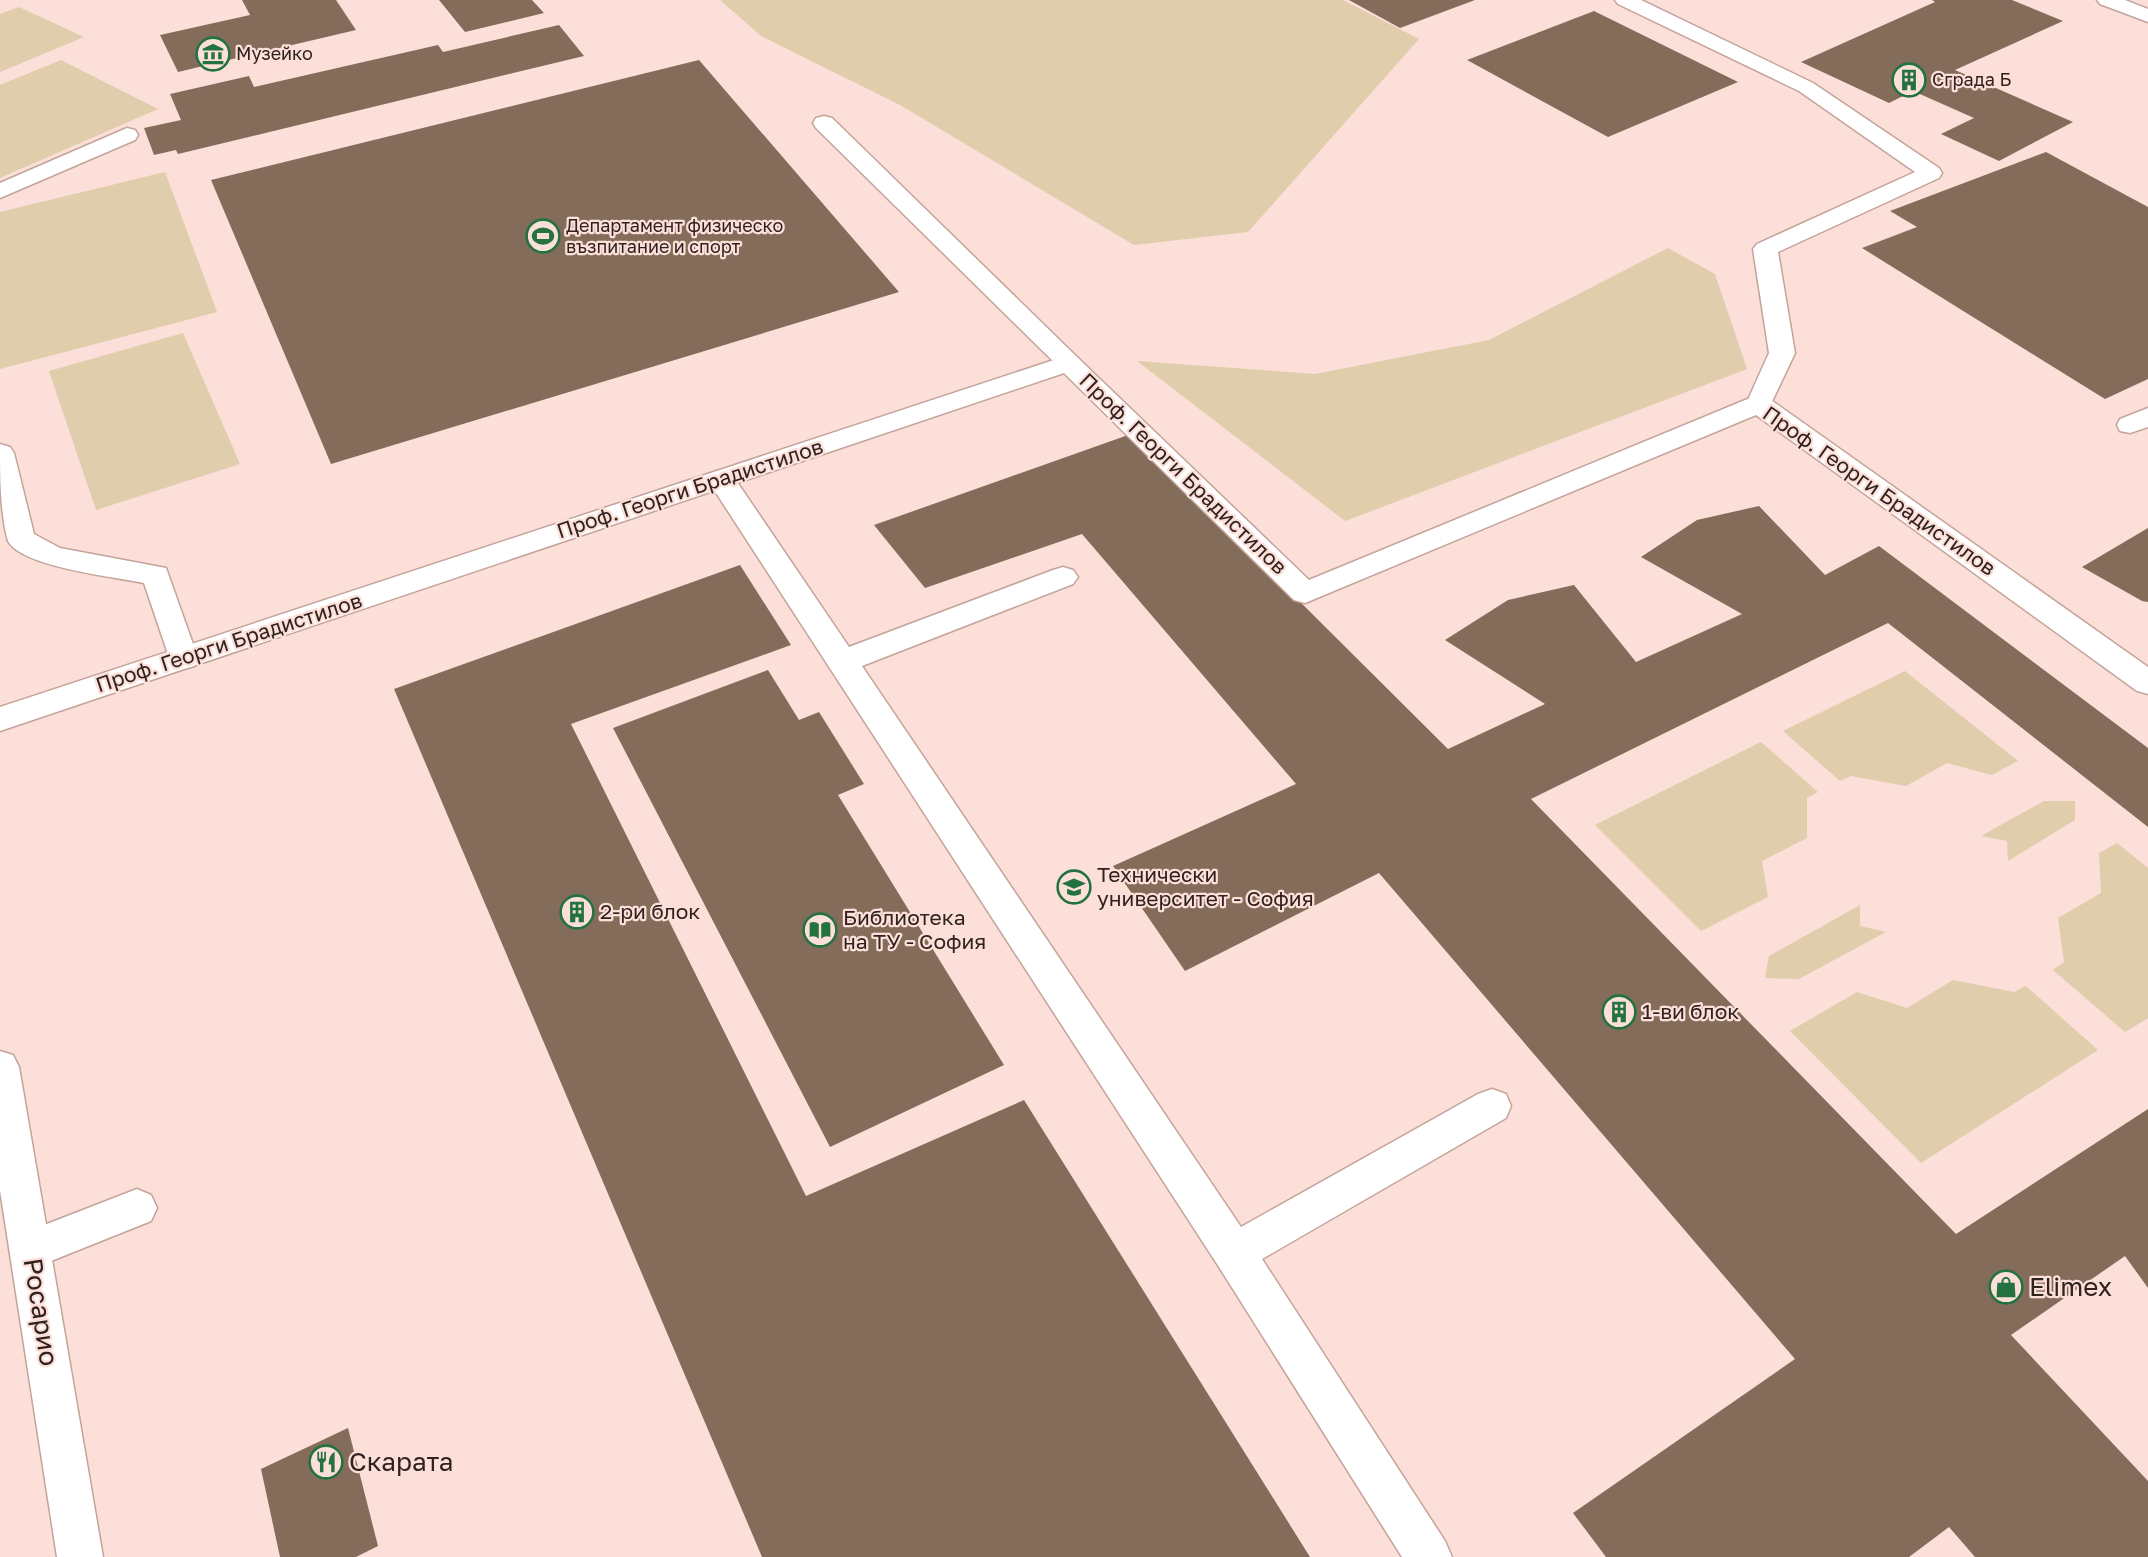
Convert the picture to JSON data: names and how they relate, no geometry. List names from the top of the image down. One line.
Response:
{"streets":{"street":["Проф. Георги Брадистилов","Росарио"]},"places":{"museum":["Музейко"],"building":["Сграда Б","2-ри блок","1-ви блок"],"sports":["Департамент физическо възпитание и спорт"],"school or university":["Технически университет - София"],"library":["Библиотека на ТУ - София"],"shop":["Elimex"],"restaurant":["Скарата"]}}
